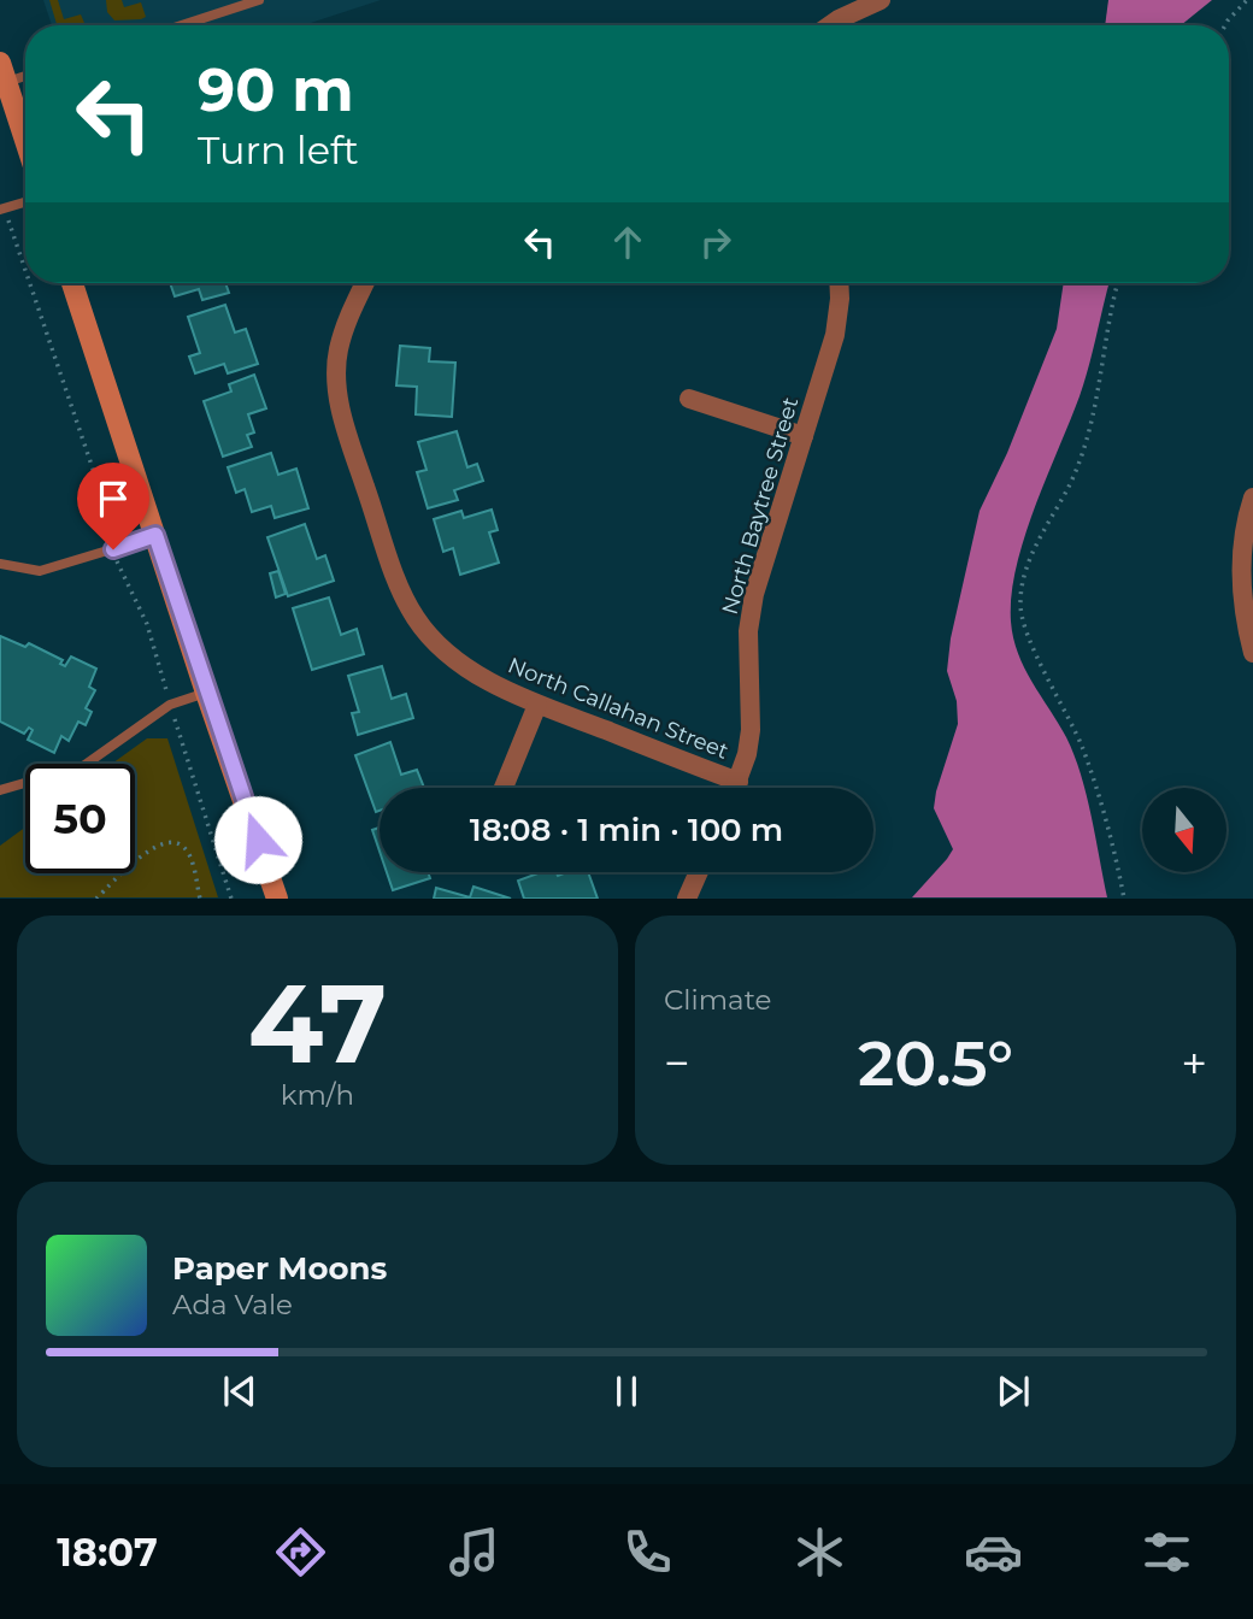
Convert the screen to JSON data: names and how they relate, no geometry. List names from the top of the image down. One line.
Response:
{"streets":{"street":["North Baytree Street","North Callahan Street"]},"crossings":[["North Baytree Street","North Callahan Street"]],"north":"bottom","page":{"turn":["90 m","Turn left"],"limit":"50","trip":"18:08 · 1 min · 100 m","tile":[["47","km/h"],"Climate"],"heat":["−","20.5°","+"],"song":["Paper Moons","Ada Vale"],"tabs":"18:07"}}
